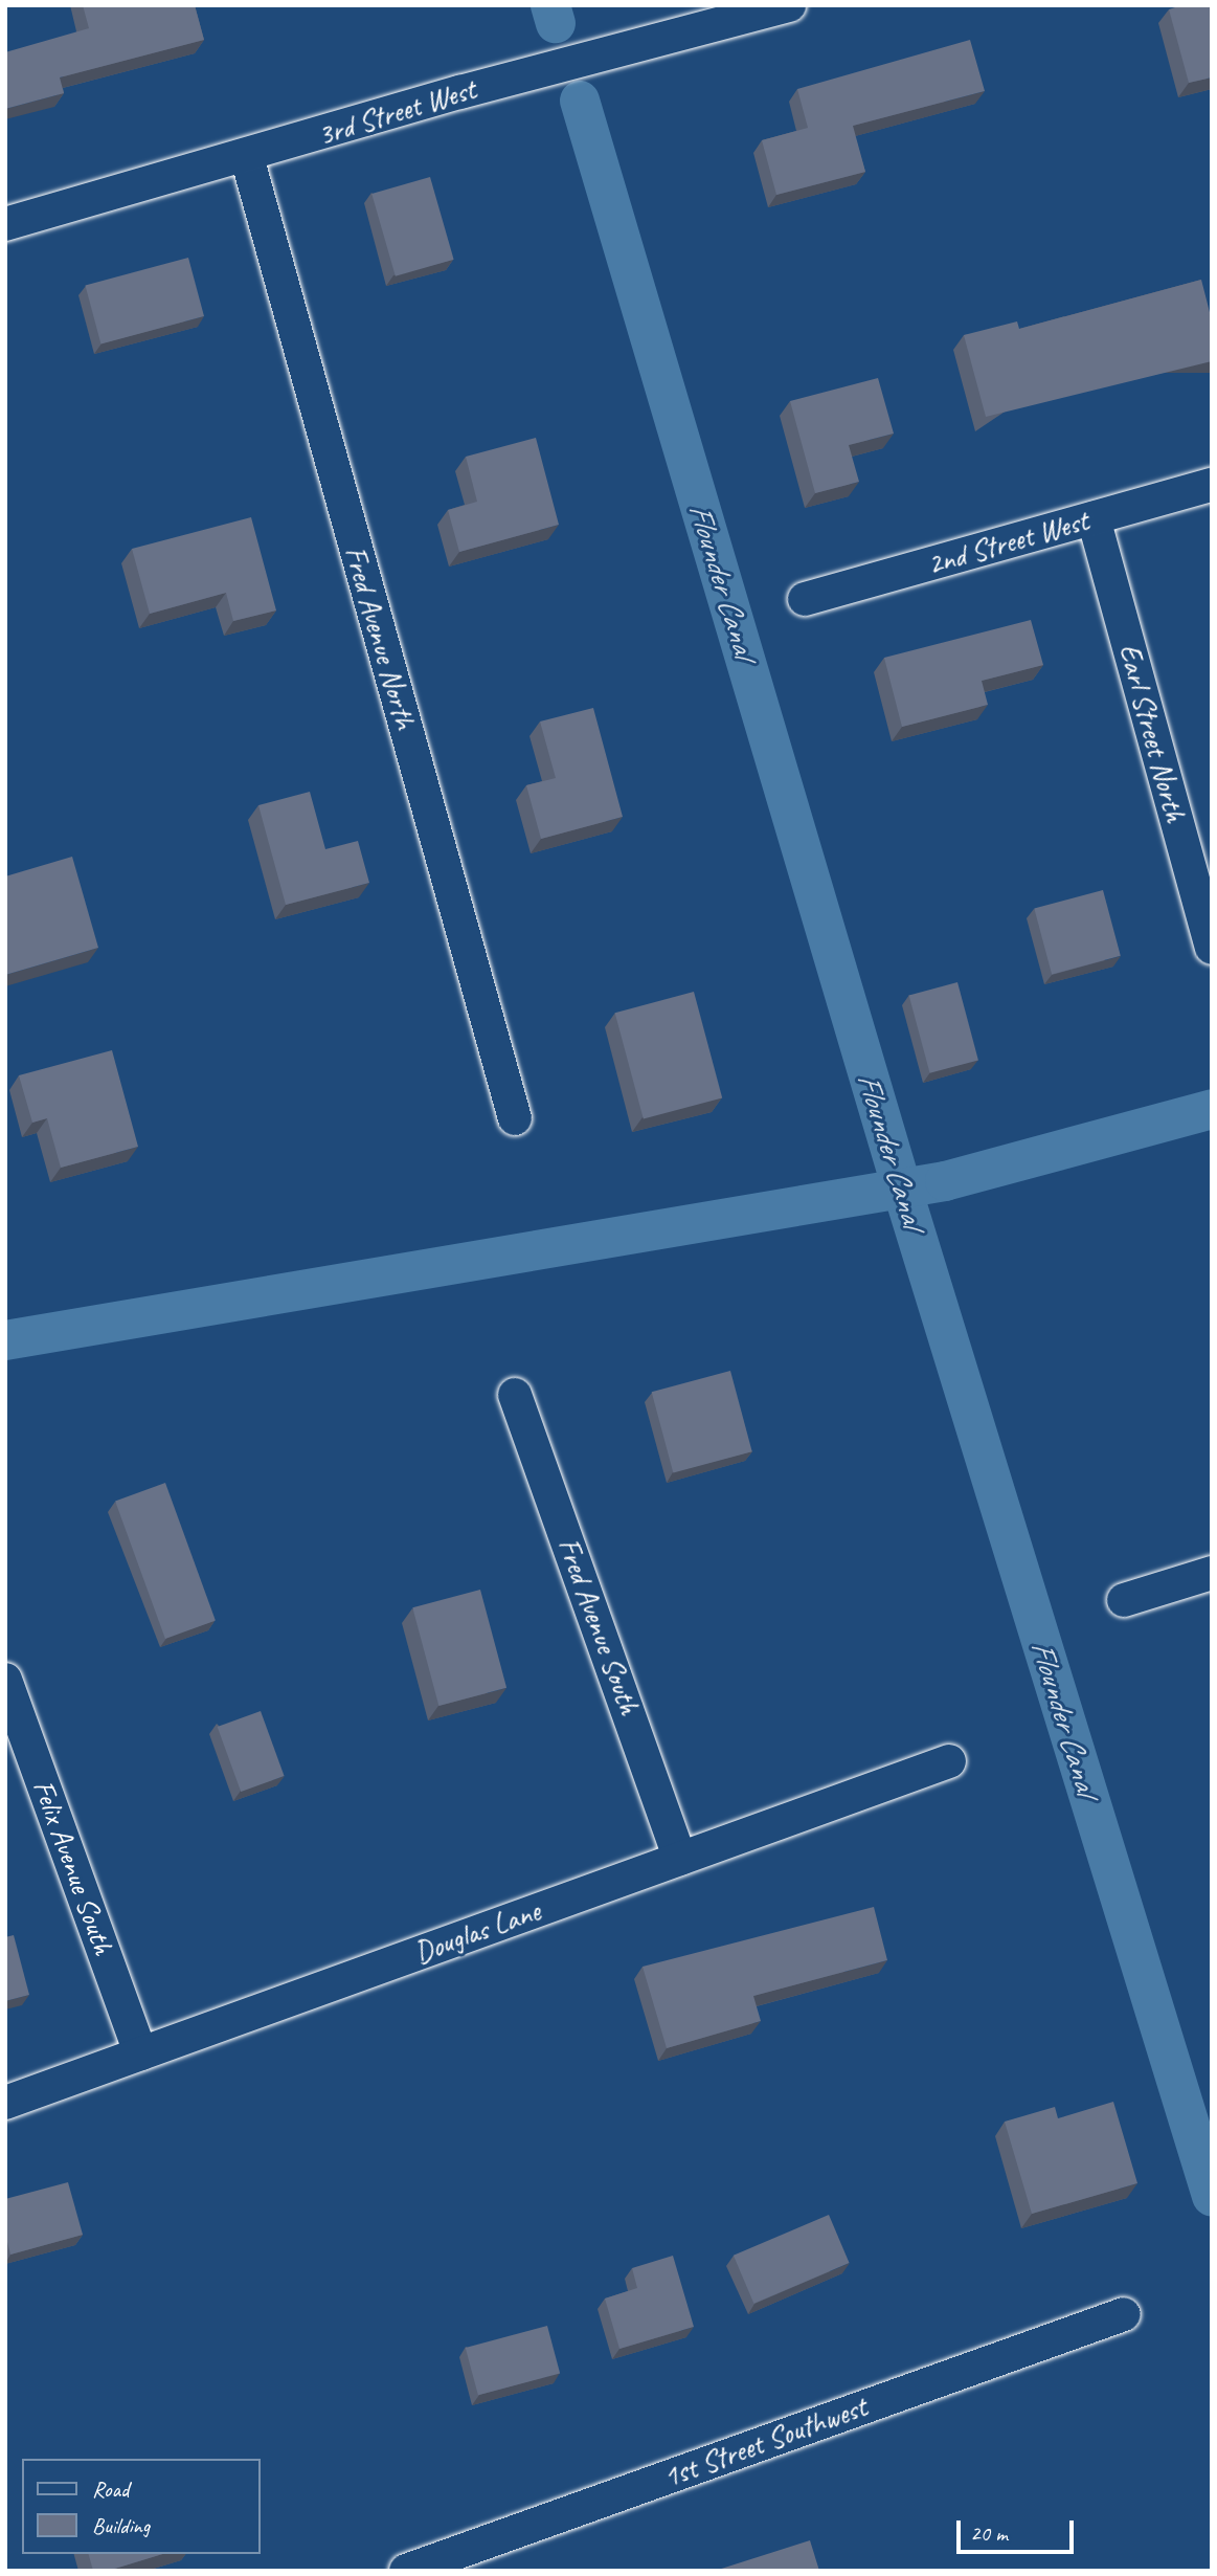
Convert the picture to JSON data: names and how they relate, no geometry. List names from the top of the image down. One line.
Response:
{"streets":{"street":["3rd Street West","2nd Street West","Fred Avenue North","Earl Street North","Fred Avenue South","Felix Avenue South","Douglas Lane","1st Street Southwest"]},"crossings":[["3rd Street West","Fred Avenue North"],["2nd Street West","Earl Street North"],["Fred Avenue South","Douglas Lane"],["Felix Avenue South","Douglas Lane"]],"water":["Flounder Canal"],"legend":["Road","Building"],"scale_bar":"20 m"}
